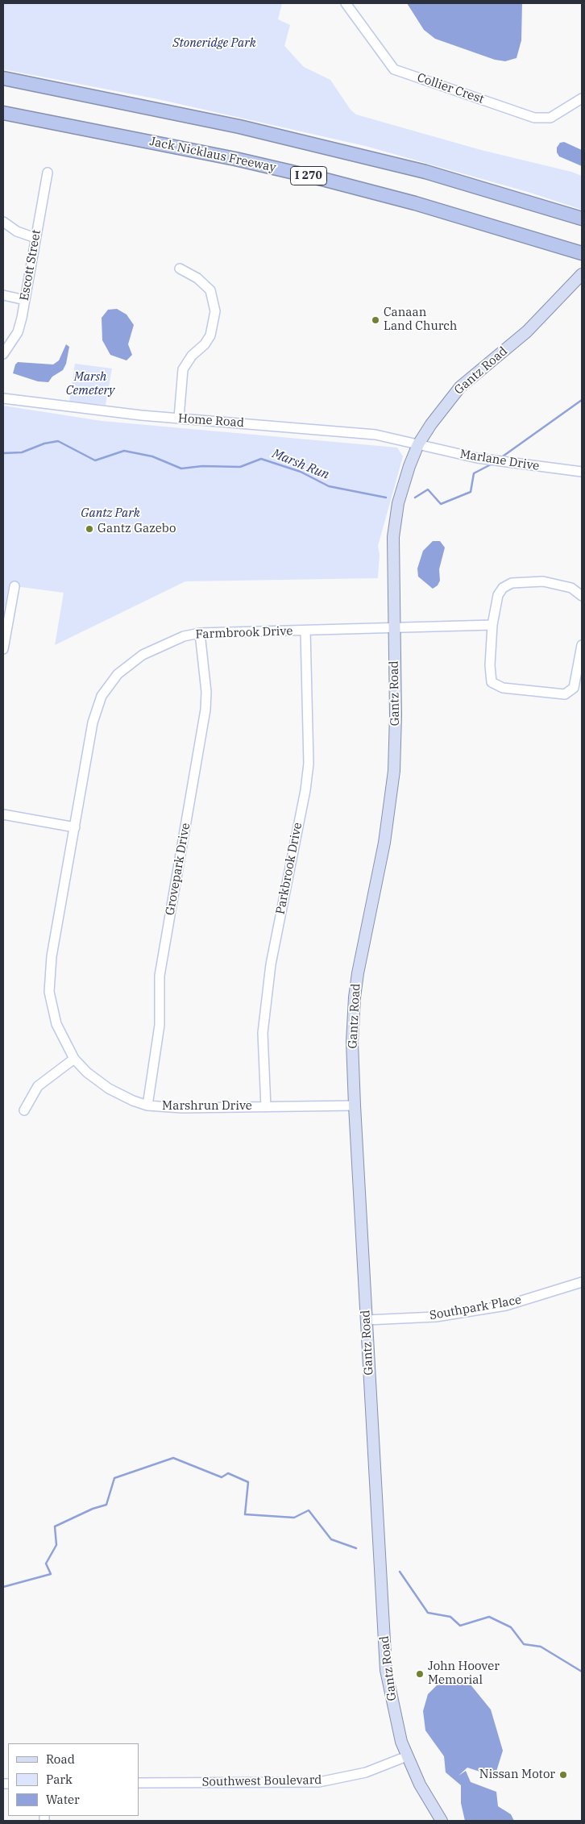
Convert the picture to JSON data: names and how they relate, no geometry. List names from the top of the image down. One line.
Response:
{"streets":{"highway":["Jack Nicklaus Freeway","I 270"],"main road":["Gantz Road"],"street":["Collier Crest","Escott Street","Home Road","Marlane Drive","Farmbrook Drive","Parkbrook Drive","Grovepark Drive","Marshrun Drive","Southpark Place","Southwest Boulevard"]},"crossings":[["Gantz Road","Home Road"],["Gantz Road","Marlane Drive"],["Gantz Road","Farmbrook Drive"],["Gantz Road","Marshrun Drive"],["Gantz Road","Southpark Place"],["Gantz Road","Southwest Boulevard"],["Home Road","Marlane Drive"],["Farmbrook Drive","Parkbrook Drive"],["Farmbrook Drive","Grovepark Drive"],["Farmbrook Drive","Marshrun Drive"],["Parkbrook Drive","Marshrun Drive"],["Grovepark Drive","Marshrun Drive"]],"water":["Marsh Run"],"parks":["Stoneridge Park","Marsh Cemetery","Gantz Park"],"places":["Canaan Land Church","Gantz Gazebo","John Hoover Memorial","Nissan Motor"],"legend":["Road","Park","Water"]}
